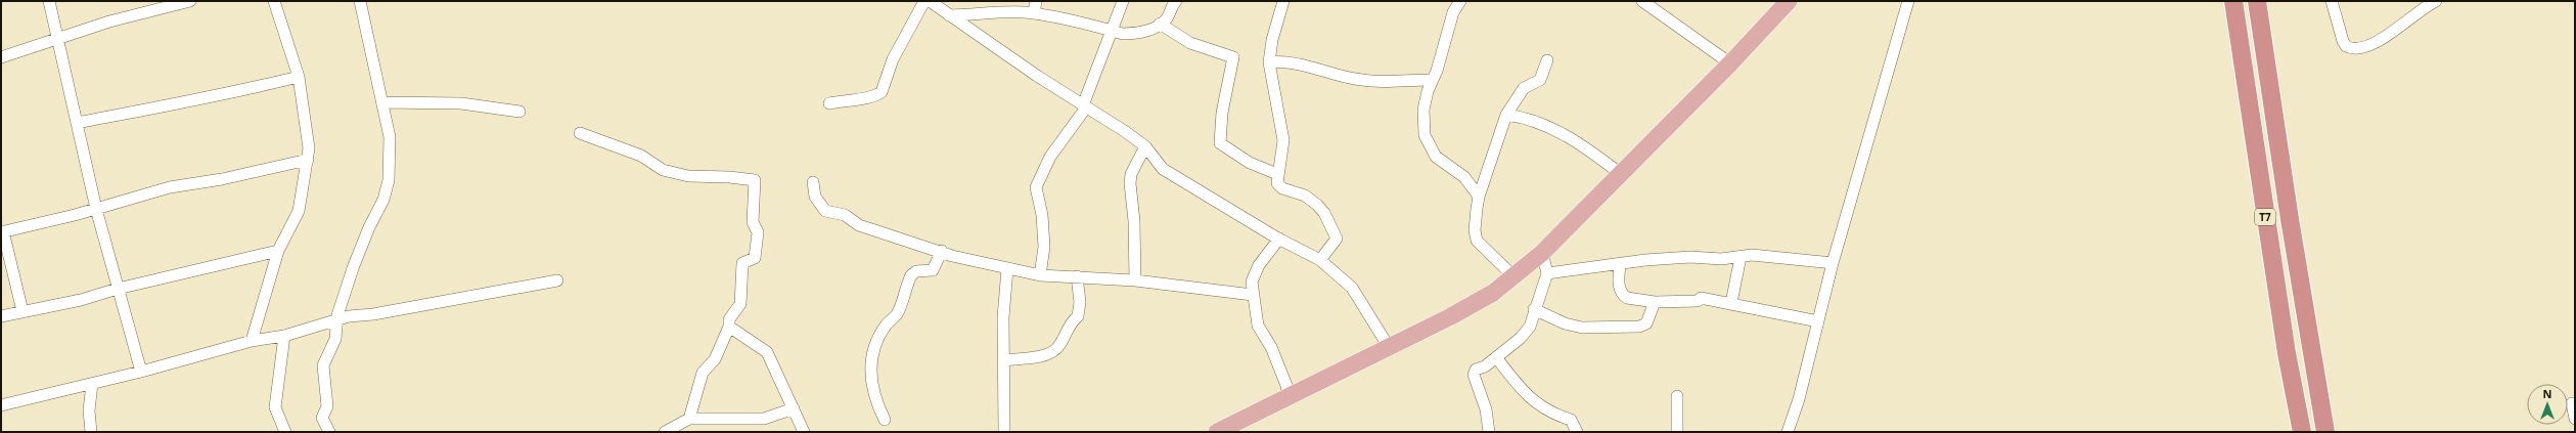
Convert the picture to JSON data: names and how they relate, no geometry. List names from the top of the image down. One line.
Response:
{"streets":{"highway":["T7"]},"north":"top"}
